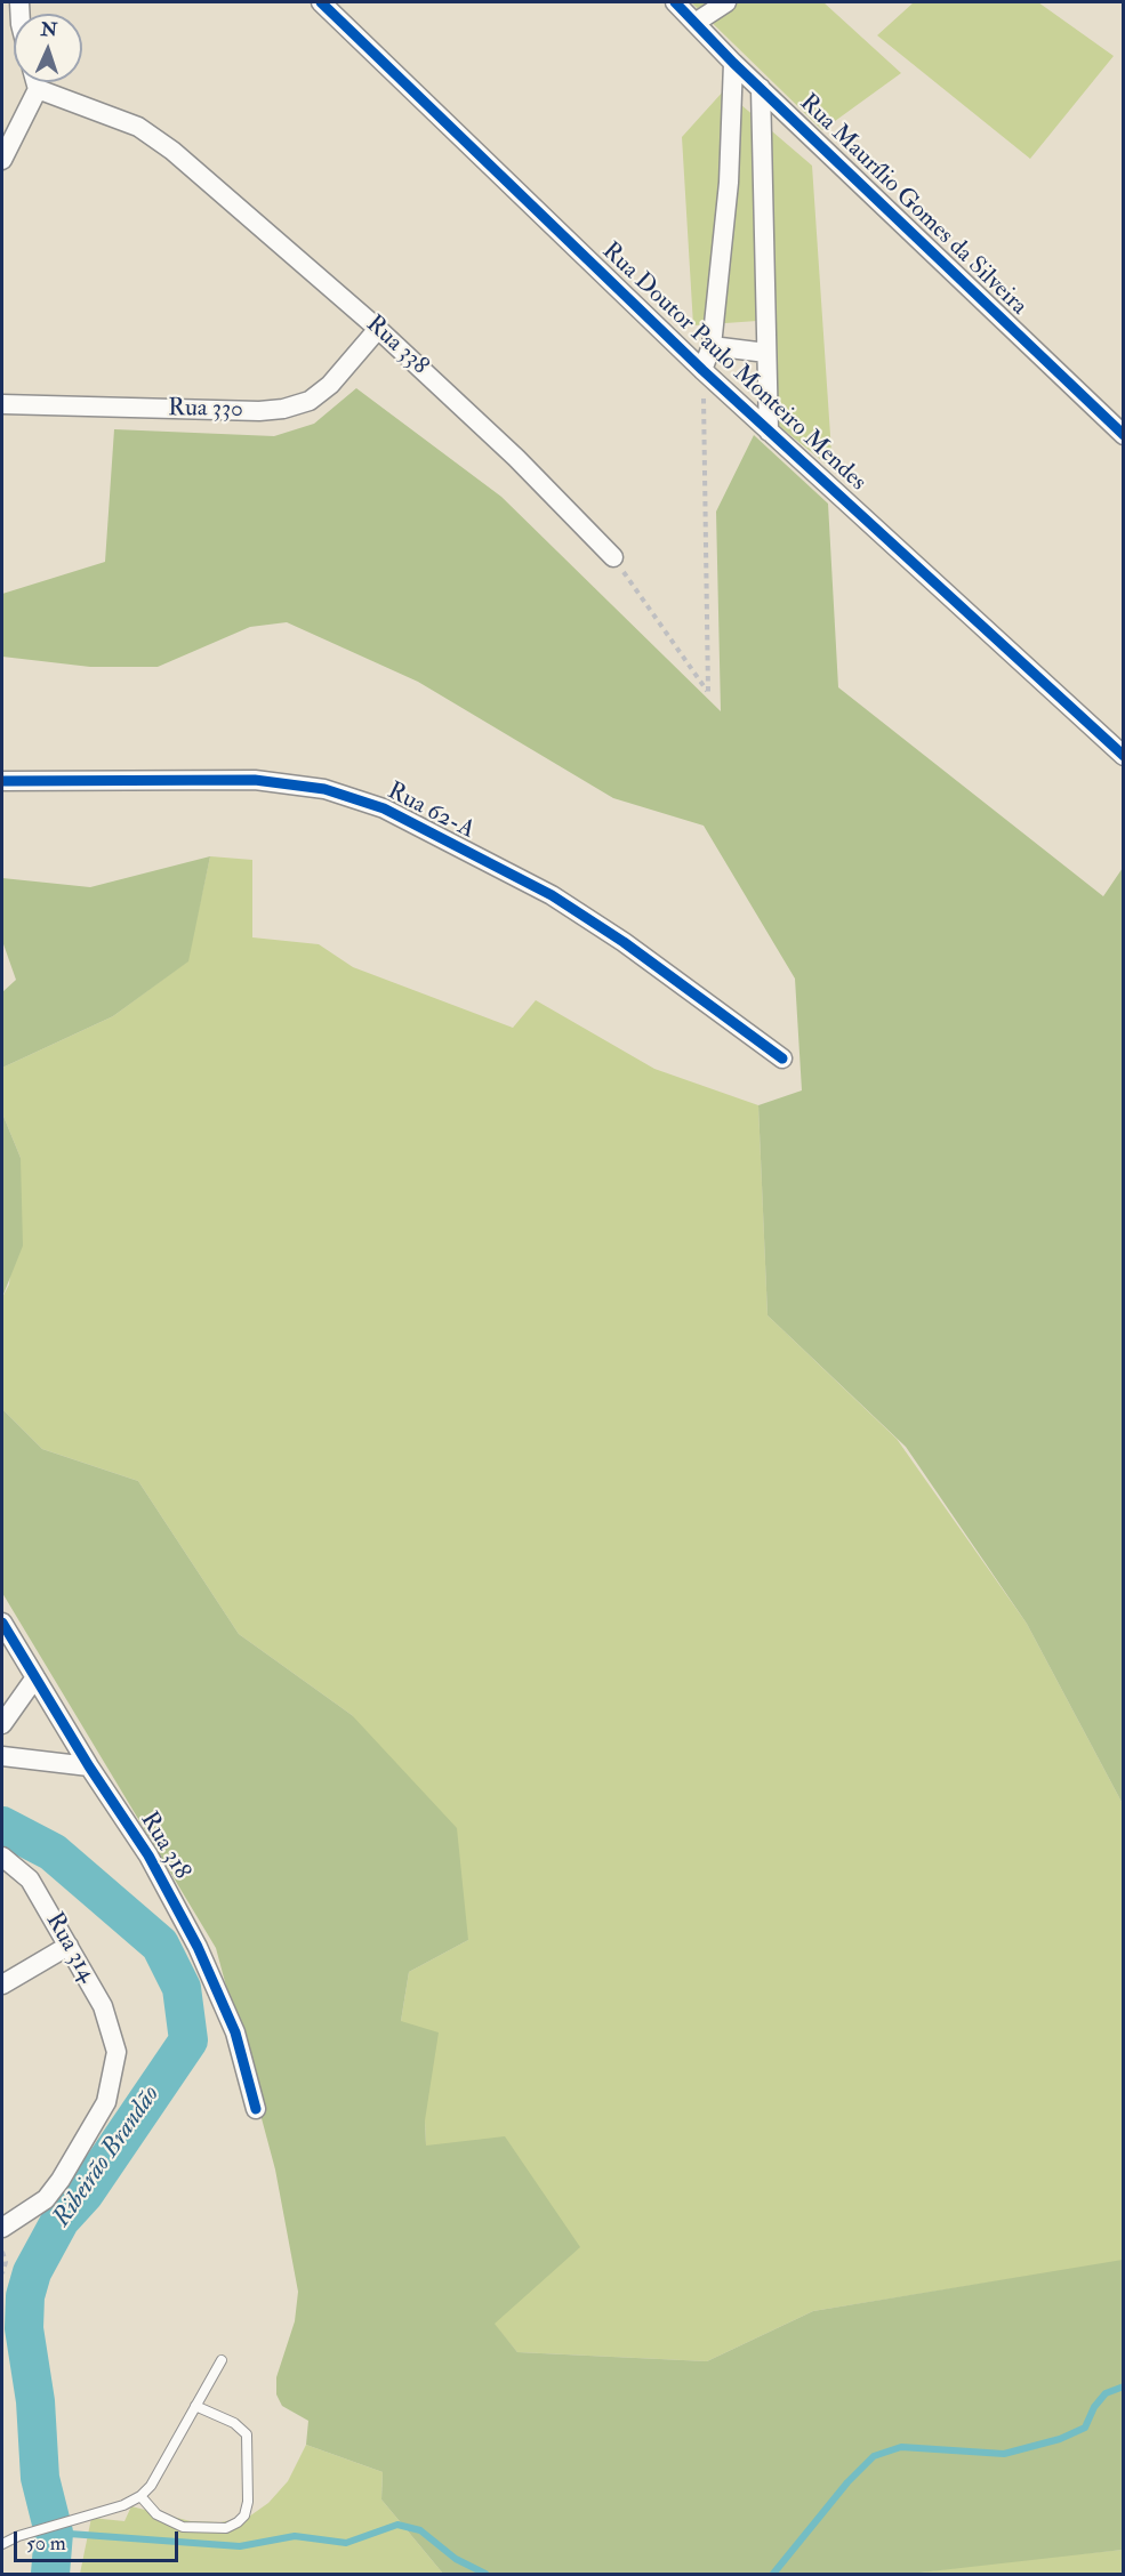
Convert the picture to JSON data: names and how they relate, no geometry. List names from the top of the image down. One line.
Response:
{"streets":{"street":["Rua Maurílio Gomes da Silveira","Rua 338","Rua Doutor Paulo Monteiro Mendes","Rua 330","Rua 62-A","Rua 318","Rua 314"]},"crossings":[["Rua 338","Rua 330"]],"water":["Ribeirão Brandão"],"scale_bar":"50 m","north":"top"}
